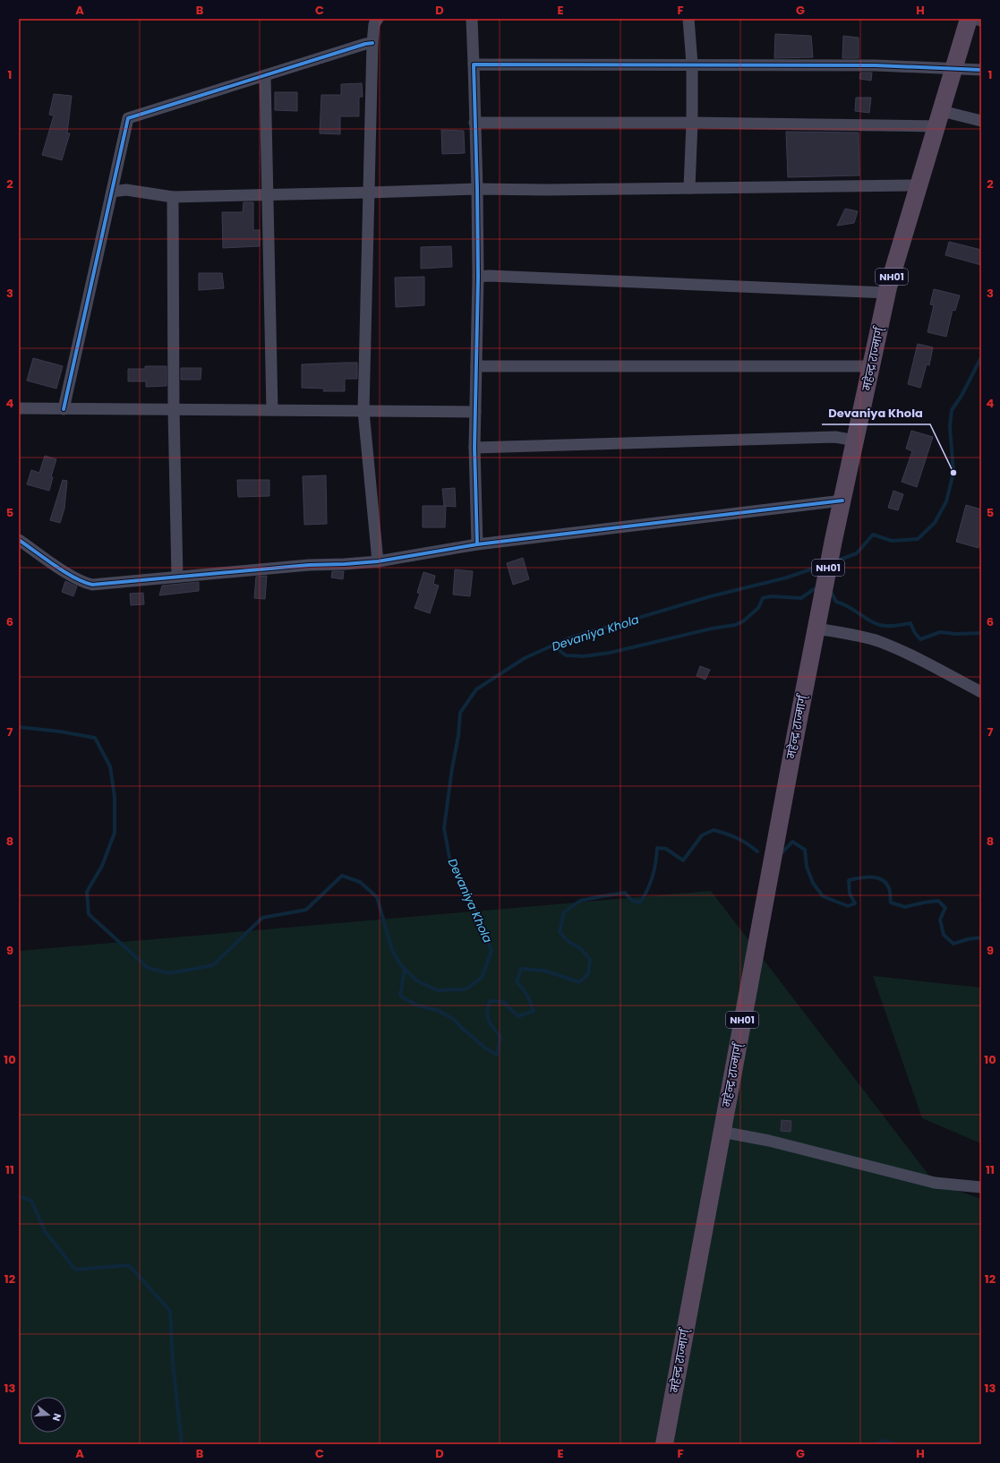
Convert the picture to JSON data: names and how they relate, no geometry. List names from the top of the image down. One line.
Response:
{"streets":{"highway":["NH01","महेन्द्र राज्मार्ग्"]},"water":["Devaniya Khola"],"places":["Devaniya Khola"],"north":"right","grid":{"columns":["A","B","C","D","E","F","G","H"],"rows":["1","2","3","4","5","6","7","8","9","10","11","12","13"]}}
